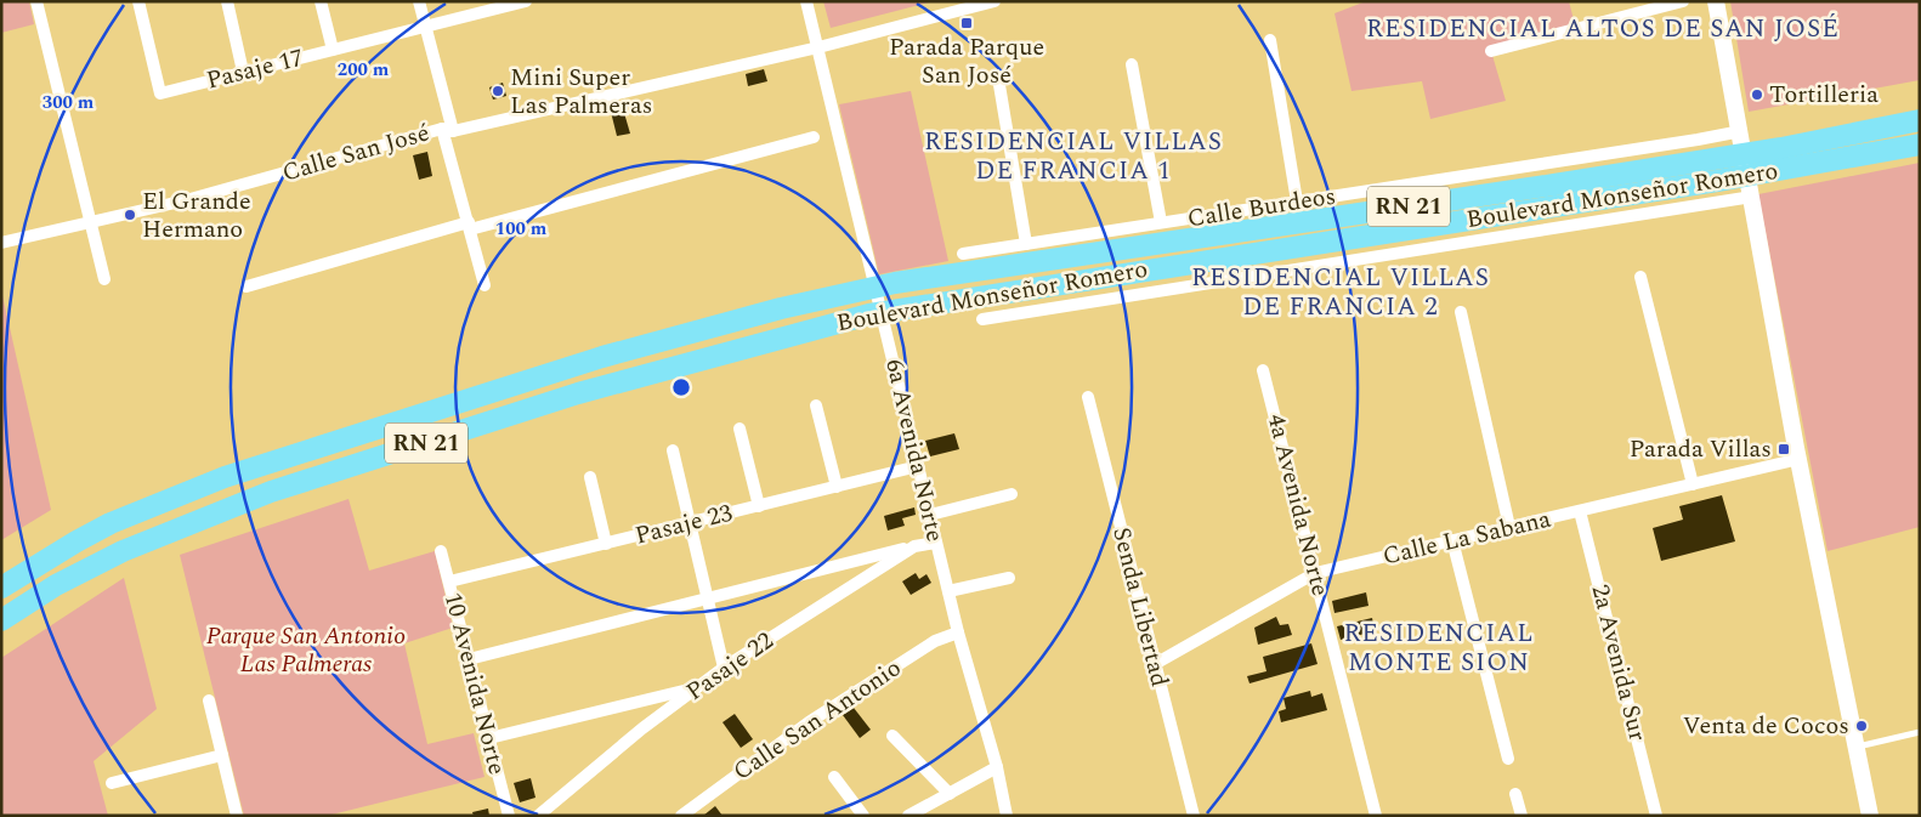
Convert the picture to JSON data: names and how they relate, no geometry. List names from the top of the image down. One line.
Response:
{"streets":{"highway":["Boulevard Monseñor Romero","RN 21"],"street":["Pasaje 17","Calle San José","Calle Burdeos","6a Avenida Norte","4a Avenida Norte","Pasaje 23","Calle La Sabana","Senda Libertad","2a Avenida Sur","Pasaje 22","10 Avenida Norte","Calle San Antonio"]},"crossings":[["Calle San José","6a Avenida Norte"],["6a Avenida Norte","Pasaje 23"],["6a Avenida Norte","Pasaje 22"],["6a Avenida Norte","Calle San Antonio"],["4a Avenida Norte","Calle La Sabana"],["Pasaje 23","10 Avenida Norte"],["Calle La Sabana","Senda Libertad"],["Calle La Sabana","2a Avenida Sur"]],"districts":["RESIDENCIAL ALTOS DE SAN JOSÉ","RESIDENCIAL VILLAS DE FRANCIA 1","RESIDENCIAL VILLAS DE FRANCIA 2","RESIDENCIAL MONTE SION"],"parks":["Parque San Antonio Las Palmeras"],"places":{"transit":["Parada Parque San José","Parada Villas"],"other":["Mini Super Las Palmeras","Tortilleria","El Grande Hermano","Venta de Cocos"]},"rings":["200 m","300 m","100 m"]}
